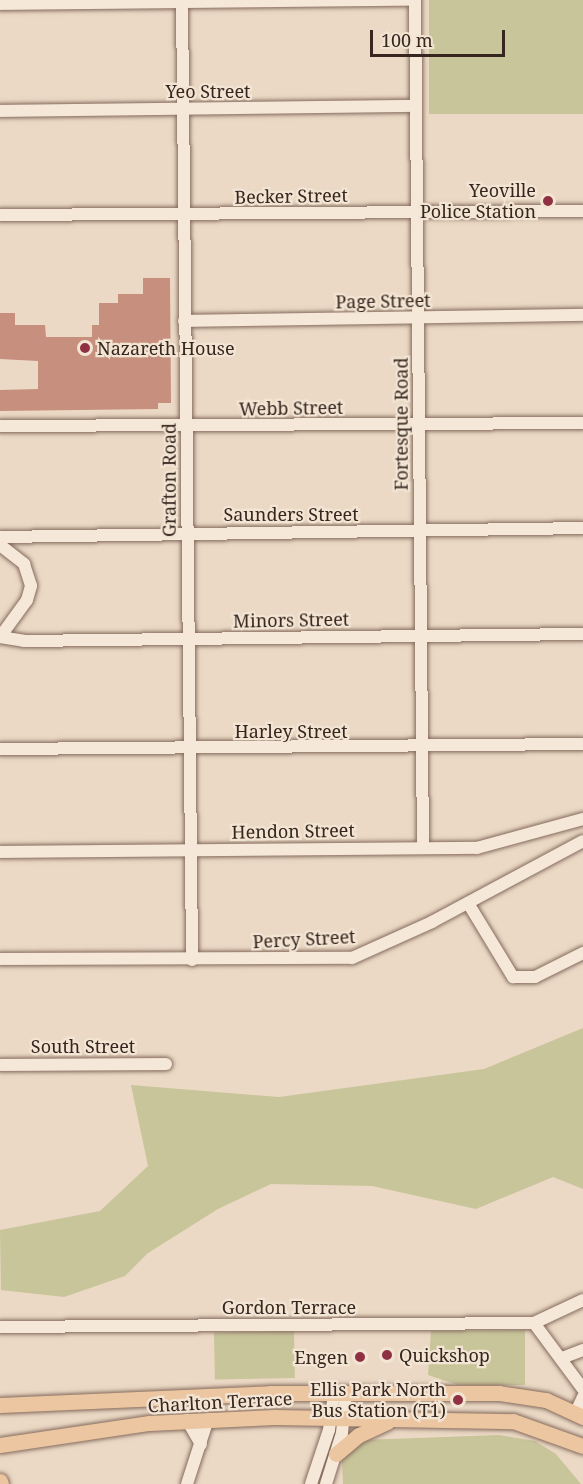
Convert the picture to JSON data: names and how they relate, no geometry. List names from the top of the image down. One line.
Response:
{"streets":{"main road":["Charlton Terrace"],"street":["Yeo Street","Becker Street","Page Street","Webb Street","Fortesque Road","Grafton Road","Saunders Street","Minors Street","Harley Street","Hendon Street","Percy Street","South Street","Gordon Terrace"]},"crossings":[["Yeo Street","Fortesque Road"],["Yeo Street","Grafton Road"],["Becker Street","Fortesque Road"],["Becker Street","Grafton Road"],["Page Street","Fortesque Road"],["Page Street","Grafton Road"],["Webb Street","Fortesque Road"],["Webb Street","Grafton Road"],["Fortesque Road","Saunders Street"],["Fortesque Road","Minors Street"],["Fortesque Road","Harley Street"],["Fortesque Road","Hendon Street"],["Grafton Road","Saunders Street"],["Grafton Road","Minors Street"],["Grafton Road","Harley Street"],["Grafton Road","Hendon Street"],["Grafton Road","Percy Street"]],"places":["Yeoville Police Station","Nazareth House","Quickshop","Engen","Ellis Park North Bus Station (T1)"],"scale_bar":"100 m"}
